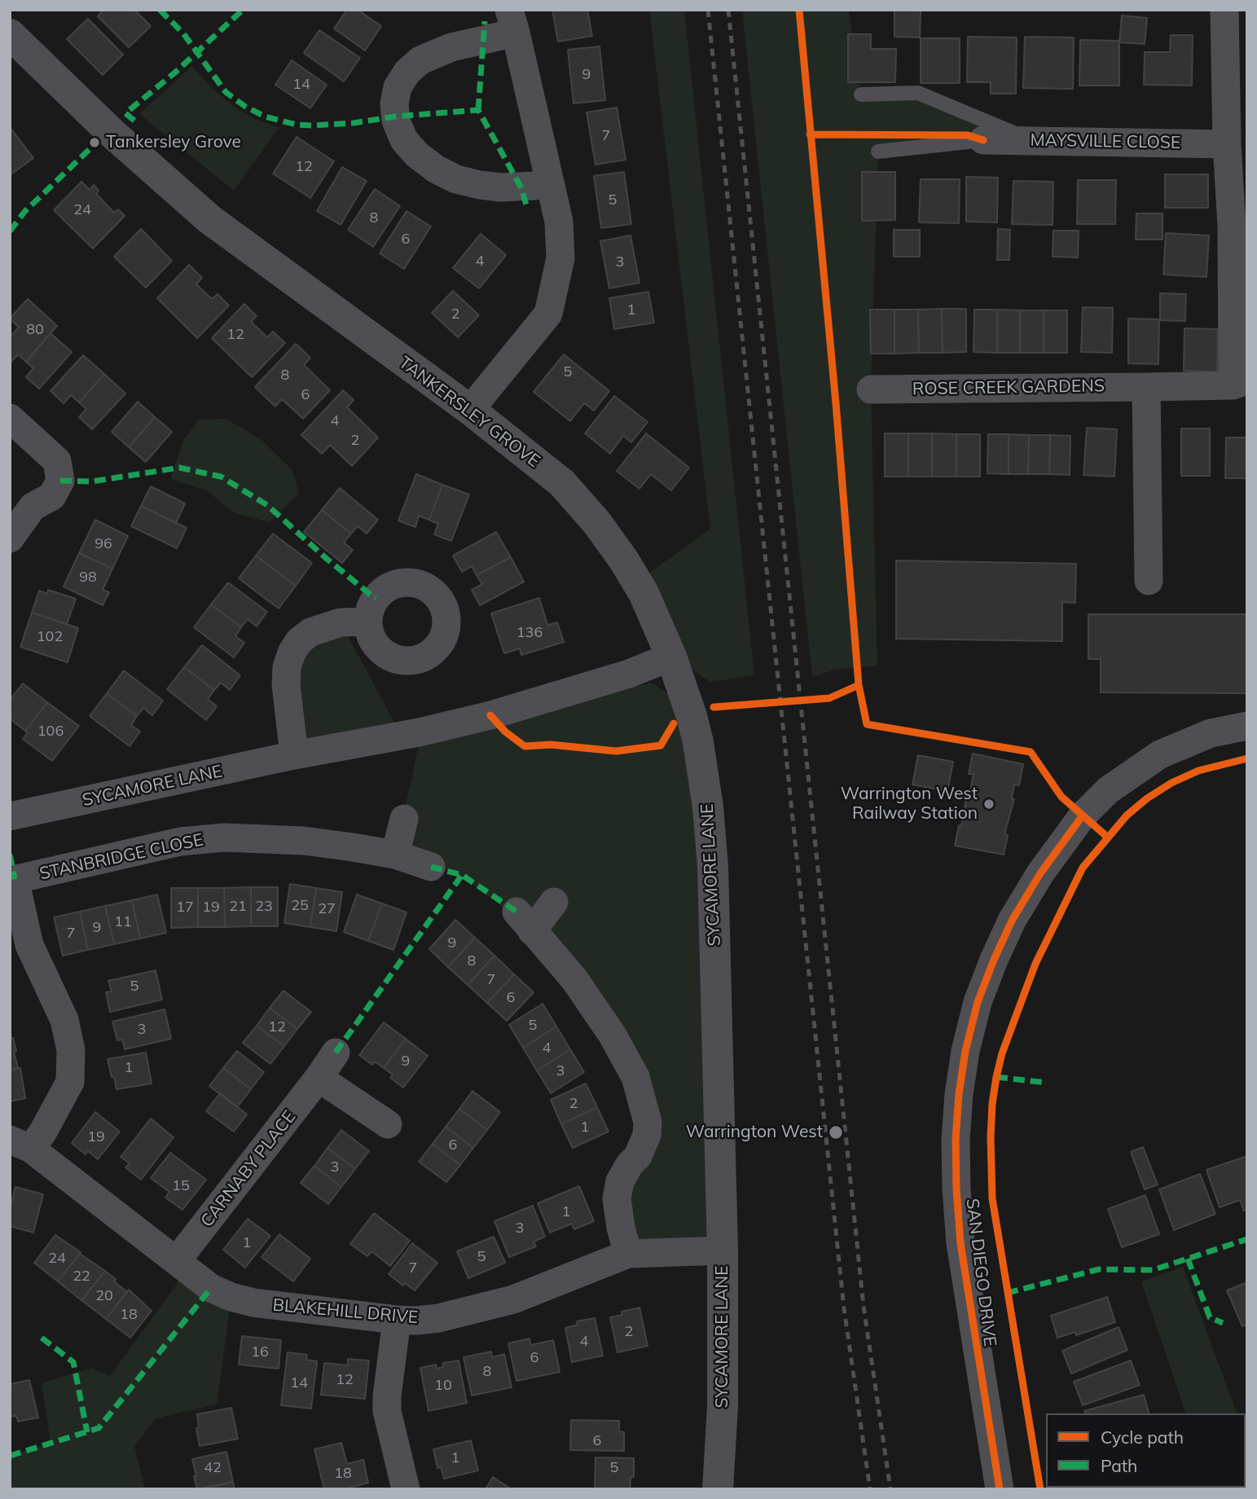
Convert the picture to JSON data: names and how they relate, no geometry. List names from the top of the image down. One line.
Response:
{"streets":{"street":["MAYSVILLE CLOSE","ROSE CREEK GARDENS","TANKERSLEY GROVE","SYCAMORE LANE","STANBRIDGE CLOSE","CARNABY PLACE","SAN DIEGO DRIVE","BLAKEHILL DRIVE"]},"crossings":[["TANKERSLEY GROVE","SYCAMORE LANE"],["SYCAMORE LANE","BLAKEHILL DRIVE"],["STANBRIDGE CLOSE","BLAKEHILL DRIVE"],["CARNABY PLACE","BLAKEHILL DRIVE"]],"places":["Tankersley Grove","Warrington West Railway Station","Warrington West"],"house_numbers":["9","14","7","12","5","24","8","6","4","3","1","2","80","12","5","8","6","4","2","96","98","136","102","106","25","21","23","17","19","27","11","9","7","9","8","7","5","6","5","12","3","4","9","1","3","2","1","19","6","3","15","1","3","1","5","24","7","22","20","18","2","4","16","6","8","12","14","10","6","1","42","5","18"],"legend":["Cycle path","Path"]}
